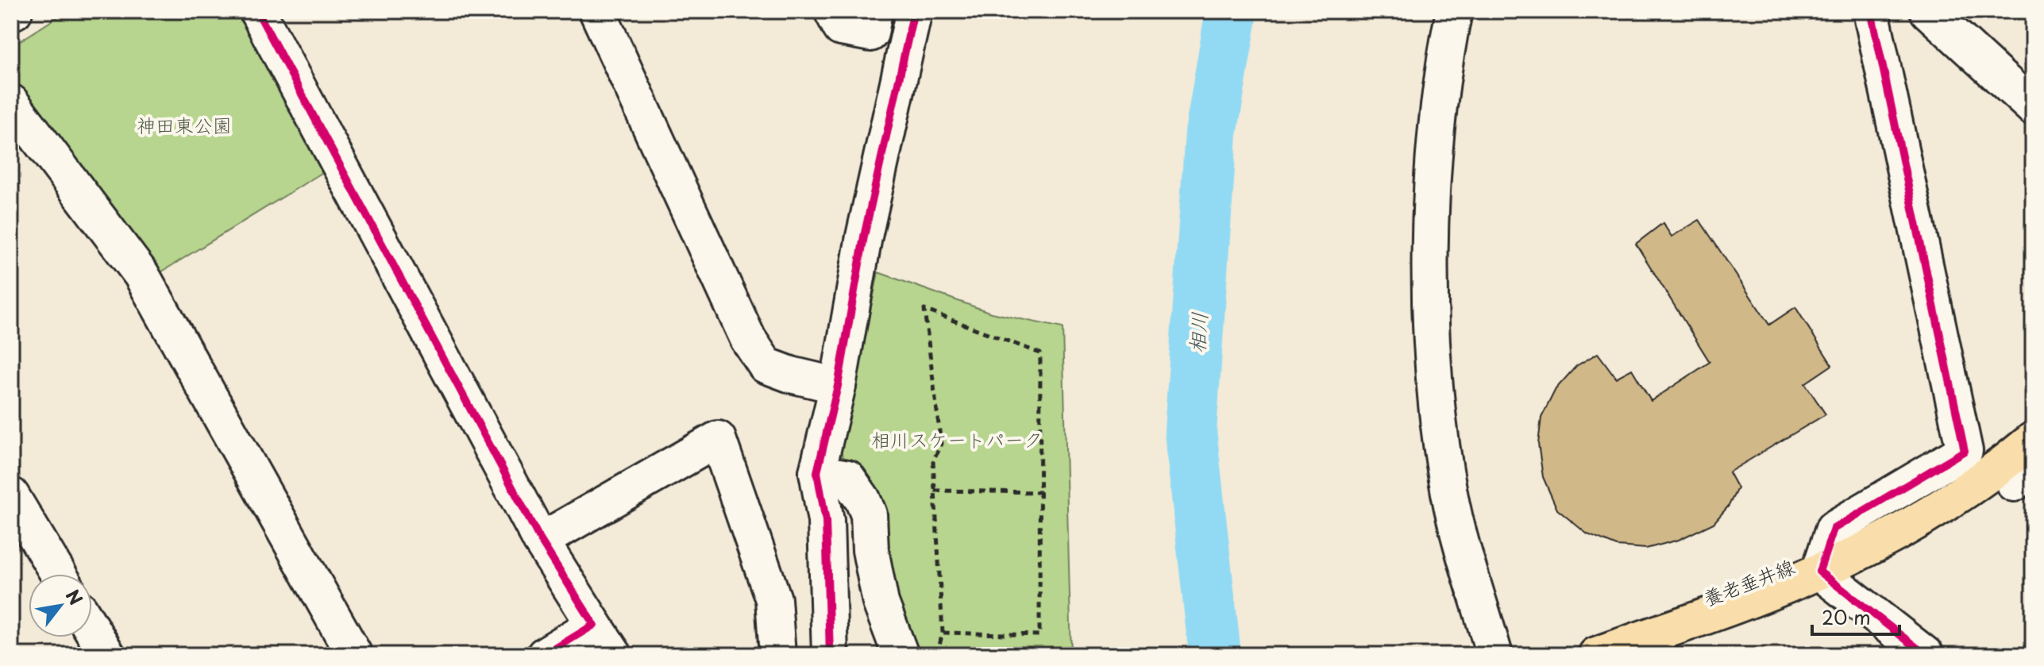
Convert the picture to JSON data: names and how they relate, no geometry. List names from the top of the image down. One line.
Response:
{"streets":{"main road":["養老垂井線"]},"water":["相川"],"parks":["神田東公園","相川スケートパーク"],"scale_bar":"20 m","north":"top right"}
